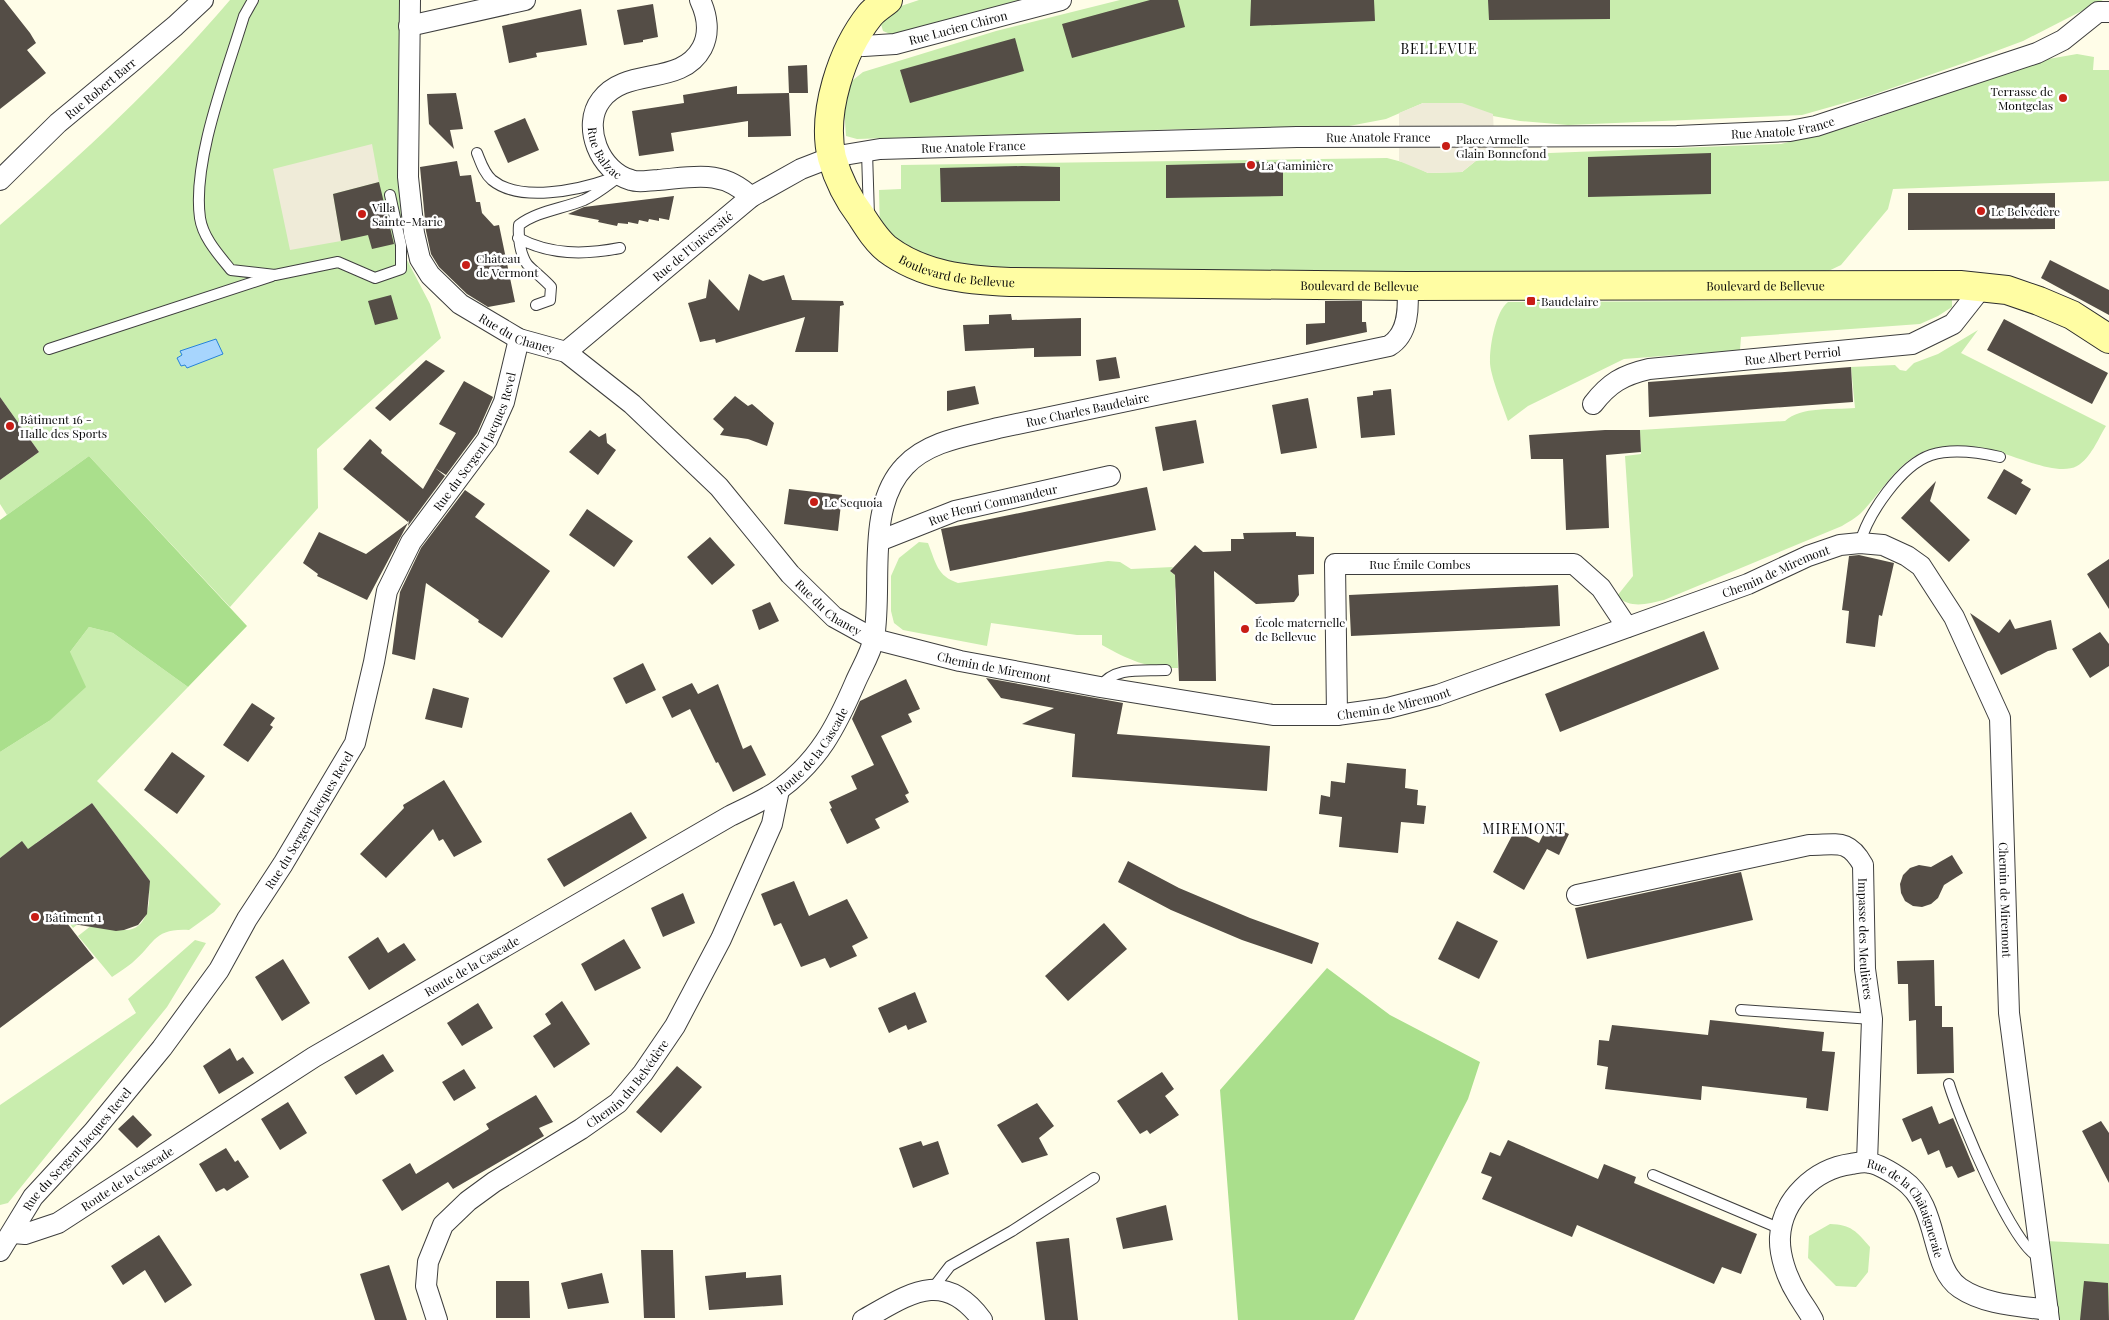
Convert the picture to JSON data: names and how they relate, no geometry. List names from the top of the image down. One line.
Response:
{"streets":{"main road":["Boulevard de Bellevue"],"street":["Rue Lucien Chiron","Rue Robert Barr","Rue Anatole France","Rue Balzac","Rue de l'Université","Rue du Chaney","Rue Albert Perriol","Rue Charles Baudelaire","Rue du Sergent Jacques Revel","Rue Henri Commandeur","Rue Émile Combes","Chemin de Miremont","Route de la Cascade","Impasse des Meulières","Chemin du Belvédère","Rue de la Châtaigneraie"]},"crossings":[["Rue Lucien Chiron","Boulevard de Bellevue"],["Rue Anatole France","Rue de l'Université"],["Rue Anatole France","Boulevard de Bellevue"],["Rue Balzac","Rue de l'Université"],["Rue de l'Université","Boulevard de Bellevue"],["Rue de l'Université","Rue du Chaney"],["Boulevard de Bellevue","Rue Albert Perriol"],["Boulevard de Bellevue","Rue Charles Baudelaire"],["Rue du Chaney","Rue Charles Baudelaire"],["Rue du Chaney","Rue du Sergent Jacques Revel"],["Rue du Chaney","Chemin de Miremont"],["Rue du Chaney","Route de la Cascade"],["Rue Charles Baudelaire","Rue Henri Commandeur"],["Rue Charles Baudelaire","Chemin de Miremont"],["Rue Charles Baudelaire","Route de la Cascade"],["Rue du Sergent Jacques Revel","Route de la Cascade"],["Rue Émile Combes","Chemin de Miremont"],["Chemin de Miremont","Route de la Cascade"],["Chemin de Miremont","Rue de la Châtaigneraie"],["Route de la Cascade","Chemin du Belvédère"],["Impasse des Meulières","Rue de la Châtaigneraie"]],"districts":["BELLEVUE","MIREMONT"],"places":{"other":["Terrasse de Montgelas","Place Armelle Glain Bonnefond","La Gaminière","Le Belvédère","Villa Sainte-Marie","Château de Vermont","Bâtiment 16 - Halle des Sports","Le Sequoia","École maternelle de Bellevue","Bâtiment 1"],"transit":["Baudelaire"]}}
